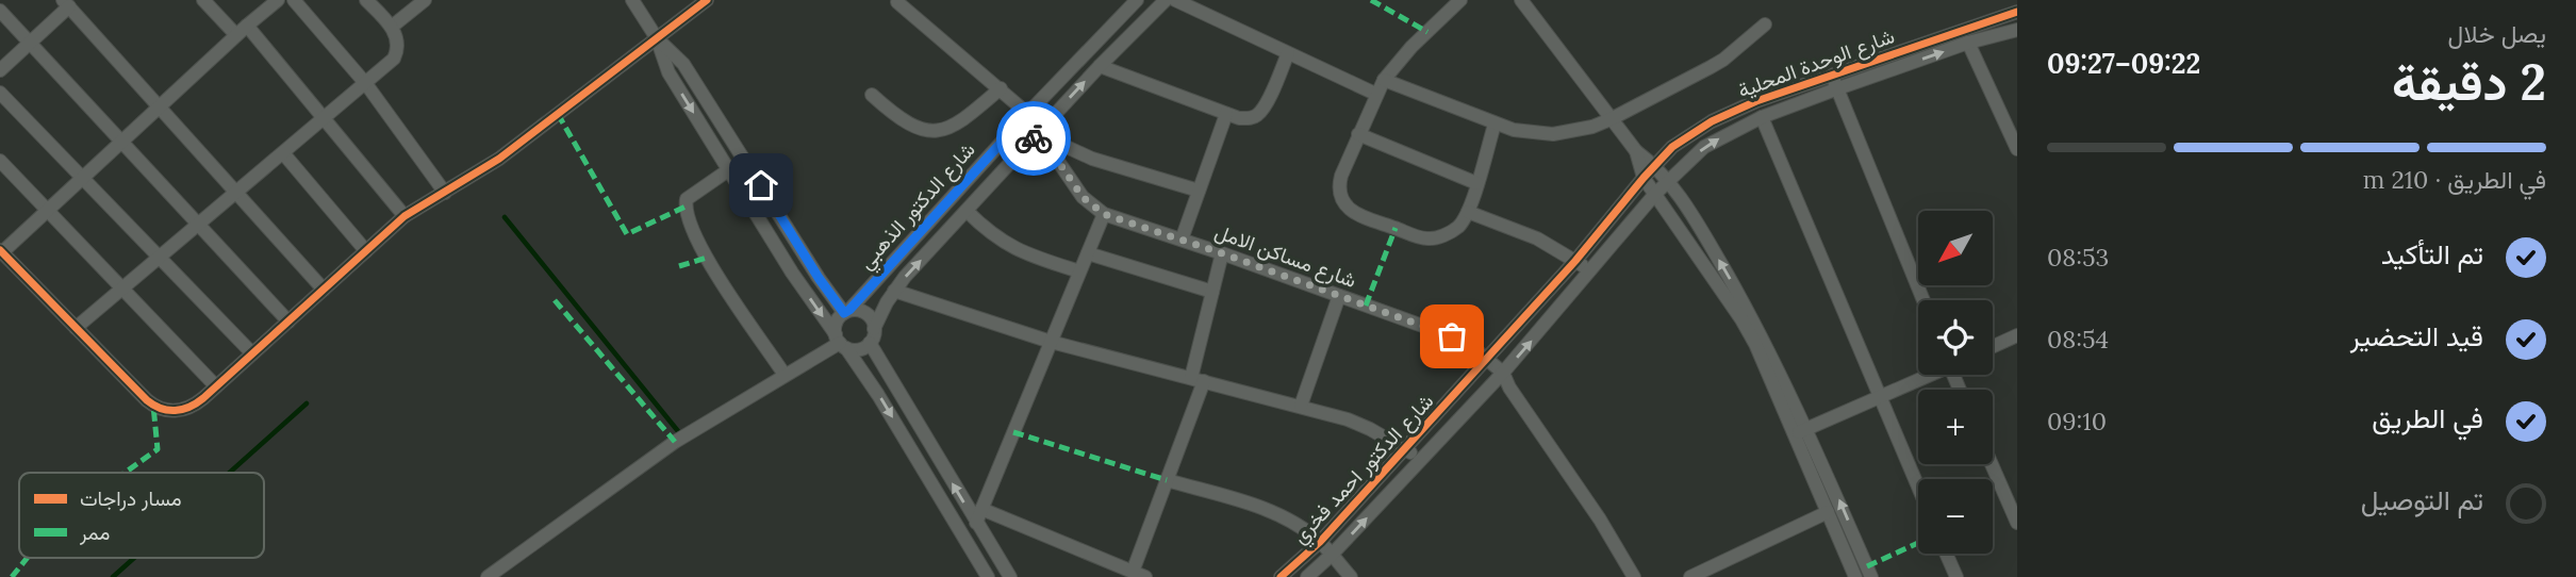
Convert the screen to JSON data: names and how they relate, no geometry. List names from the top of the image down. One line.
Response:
{"streets":{"street":["شارع الوحدة المحلية","شارع الدكتور الذهبي","شارع مساكن الامل","شارع الدكتور احمد فخري"]},"crossings":[["شارع الوحدة المحلية","شارع الدكتور احمد فخري"],["شارع الدكتور الذهبي","شارع مساكن الامل"],["شارع مساكن الامل","شارع الدكتور احمد فخري"]],"legend":["مسار دراجات","ممر"],"north":"bottom left","page":{"heading":["2 دقيقة","يصل خلال","09:22–09:27"],"bar":"في الطريق · 210 m","map_buttons":["+","−"],"list":[["تم التأكيد","08:53"],["قيد التحضير","08:54"],["في الطريق","09:10"],"تم التوصيل"]}}
